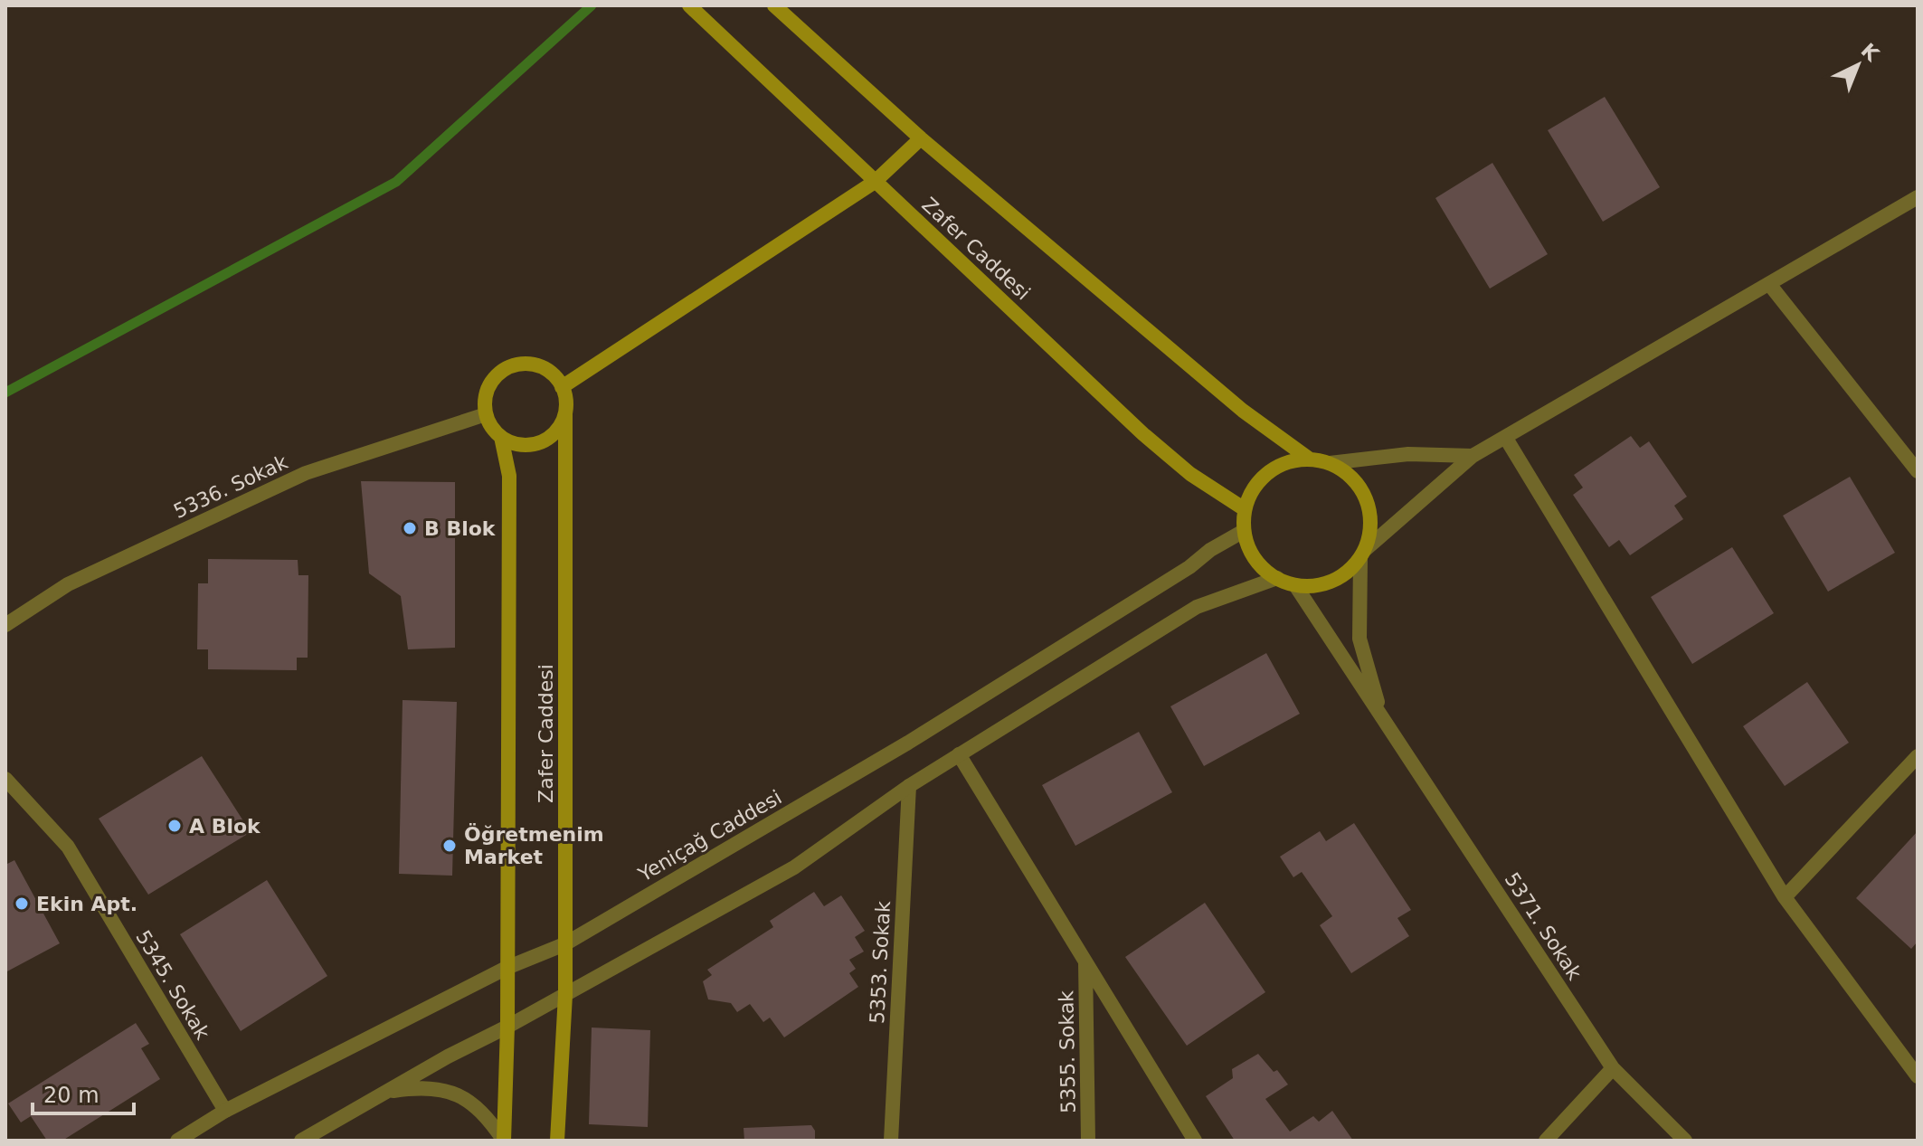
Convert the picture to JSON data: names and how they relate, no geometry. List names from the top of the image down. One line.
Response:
{"streets":{"main road":["Zafer Caddesi"],"street":["5336. Sokak","Yeniçağ Caddesi","5371. Sokak","5353. Sokak","5345. Sokak","5355. Sokak"]},"crossings":[["Zafer Caddesi","5336. Sokak"],["Zafer Caddesi","Yeniçağ Caddesi"],["Zafer Caddesi","5371. Sokak"],["Yeniçağ Caddesi","5371. Sokak"],["Yeniçağ Caddesi","5345. Sokak"]],"places":["B Blok","A Blok","Öğretmenim Market","Ekin Apt."],"scale_bar":"20 m","north":"top right"}
